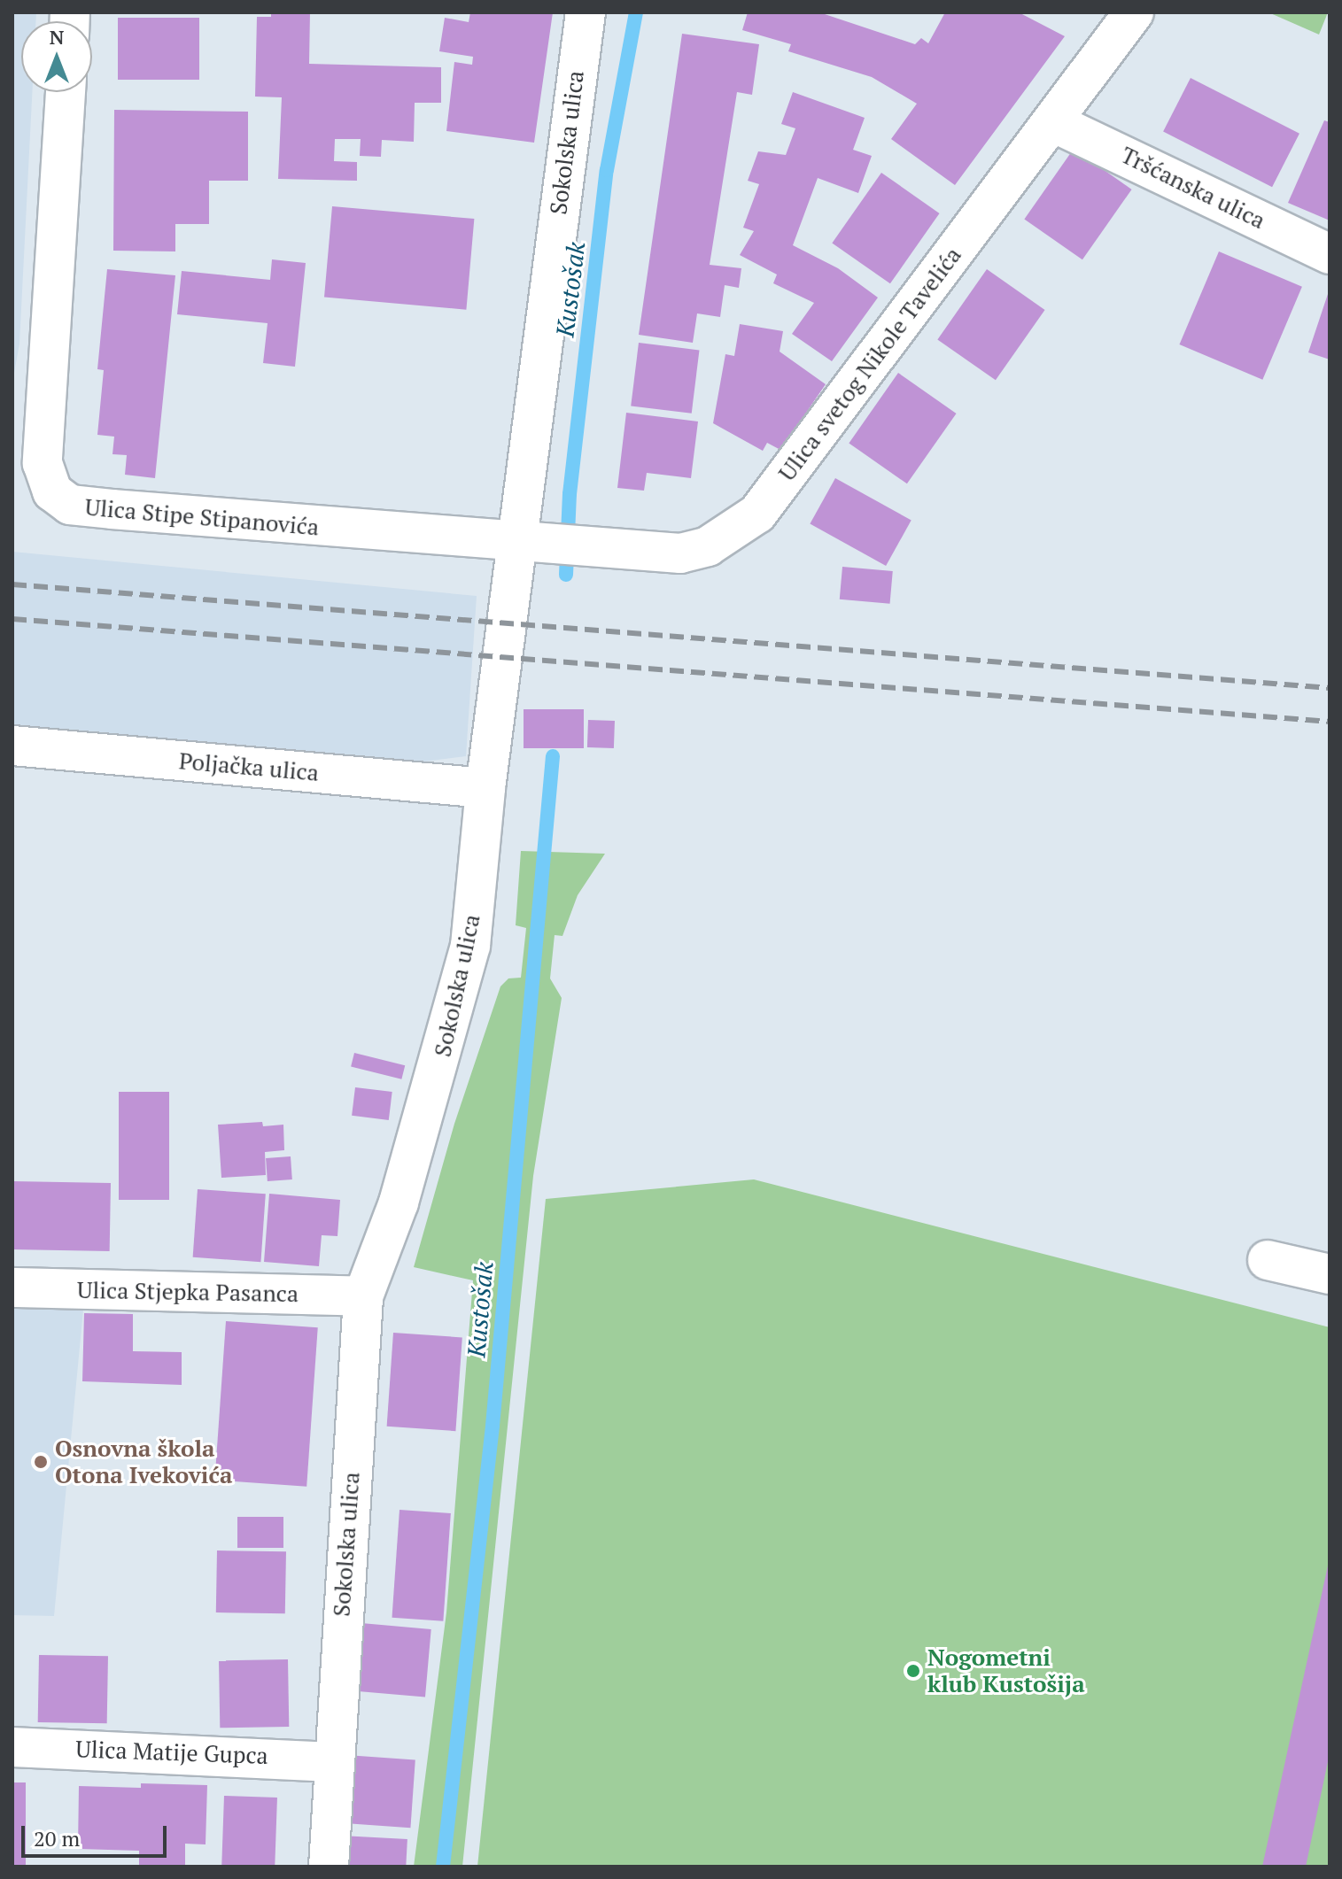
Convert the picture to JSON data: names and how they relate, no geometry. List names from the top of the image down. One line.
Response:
{"streets":{"street":["Sokolska ulica","Tršćanska ulica","Ulica svetog Nikole Tavelića","Ulica Stipe Stipanovića","Poljačka ulica","Ulica Stjepka Pasanca","Ulica Matije Gupca"]},"crossings":[["Sokolska ulica","Ulica svetog Nikole Tavelića"],["Sokolska ulica","Ulica Stipe Stipanovića"],["Sokolska ulica","Poljačka ulica"],["Sokolska ulica","Ulica Stjepka Pasanca"],["Sokolska ulica","Ulica Matije Gupca"],["Tršćanska ulica","Ulica svetog Nikole Tavelića"],["Ulica svetog Nikole Tavelića","Ulica Stipe Stipanovića"]],"water":["Kustošak"],"places":["Osnovna škola Otona Ivekovića","Nogometni klub Kustošija"],"scale_bar":"20 m","north":"top"}
